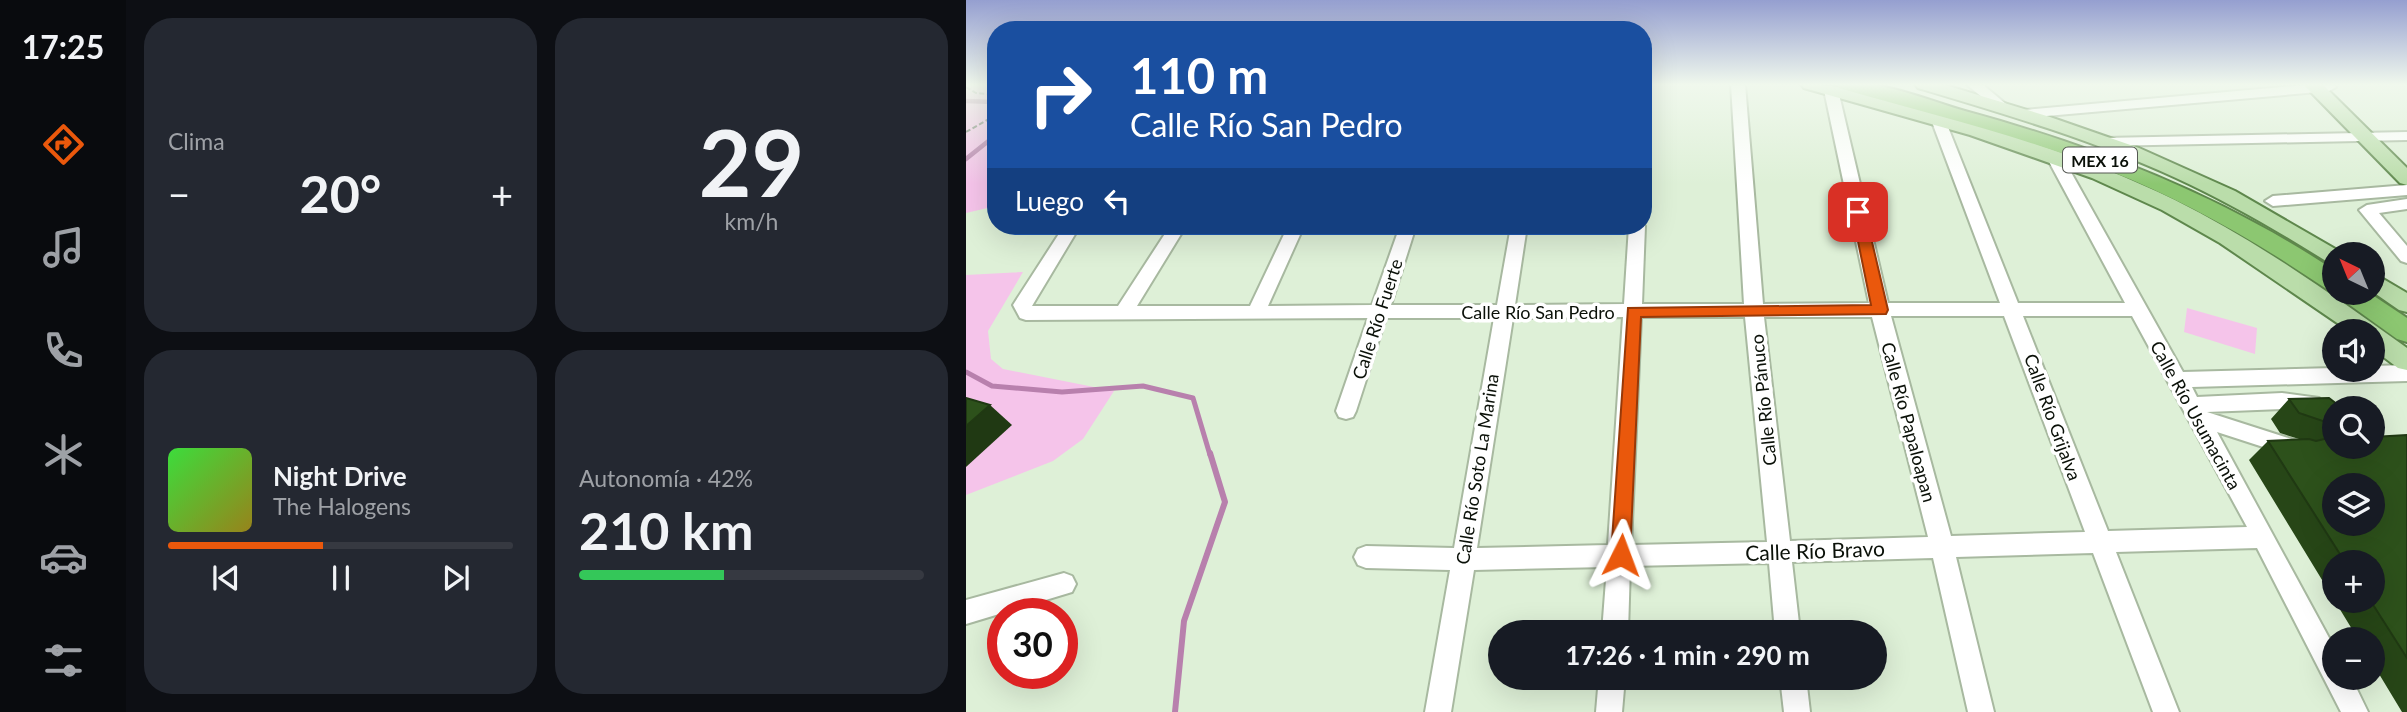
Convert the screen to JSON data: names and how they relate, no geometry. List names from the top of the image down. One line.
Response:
{"streets":{"highway":["MEX 16"],"street":["Calle Río San Pedro","Calle Río Fuerte","Calle Río Pánuco","Calle Río Usumacinta","Calle Río Grijalva","Calle Río Papaloapan","Calle Río Soto La Marina","Calle Río Bravo"]},"crossings":[["Calle Río San Pedro","Calle Río Fuerte"],["Calle Río San Pedro","Calle Río Pánuco"],["Calle Río San Pedro","Calle Río Usumacinta"],["Calle Río San Pedro","Calle Río Grijalva"],["Calle Río San Pedro","Calle Río Papaloapan"],["Calle Río San Pedro","Calle Río Soto La Marina"],["Calle Río Pánuco","Calle Río Bravo"],["Calle Río Usumacinta","Calle Río Bravo"],["Calle Río Grijalva","Calle Río Bravo"],["Calle Río Papaloapan","Calle Río Bravo"],["Calle Río Soto La Marina","Calle Río Bravo"]],"north":"top left","page":{"tabs":"17:25","tile":["Clima",["29","km/h"],["Autonomía · 42%","210 km"]],"turn":["110 m","Calle Río San Pedro"],"heat":["−","20°","+"],"then":"Luego","map_buttons":["+","−"],"song":["Night Drive","The Halogens"],"limit":"30","trip":"17:26 · 1 min · 290 m"}}
